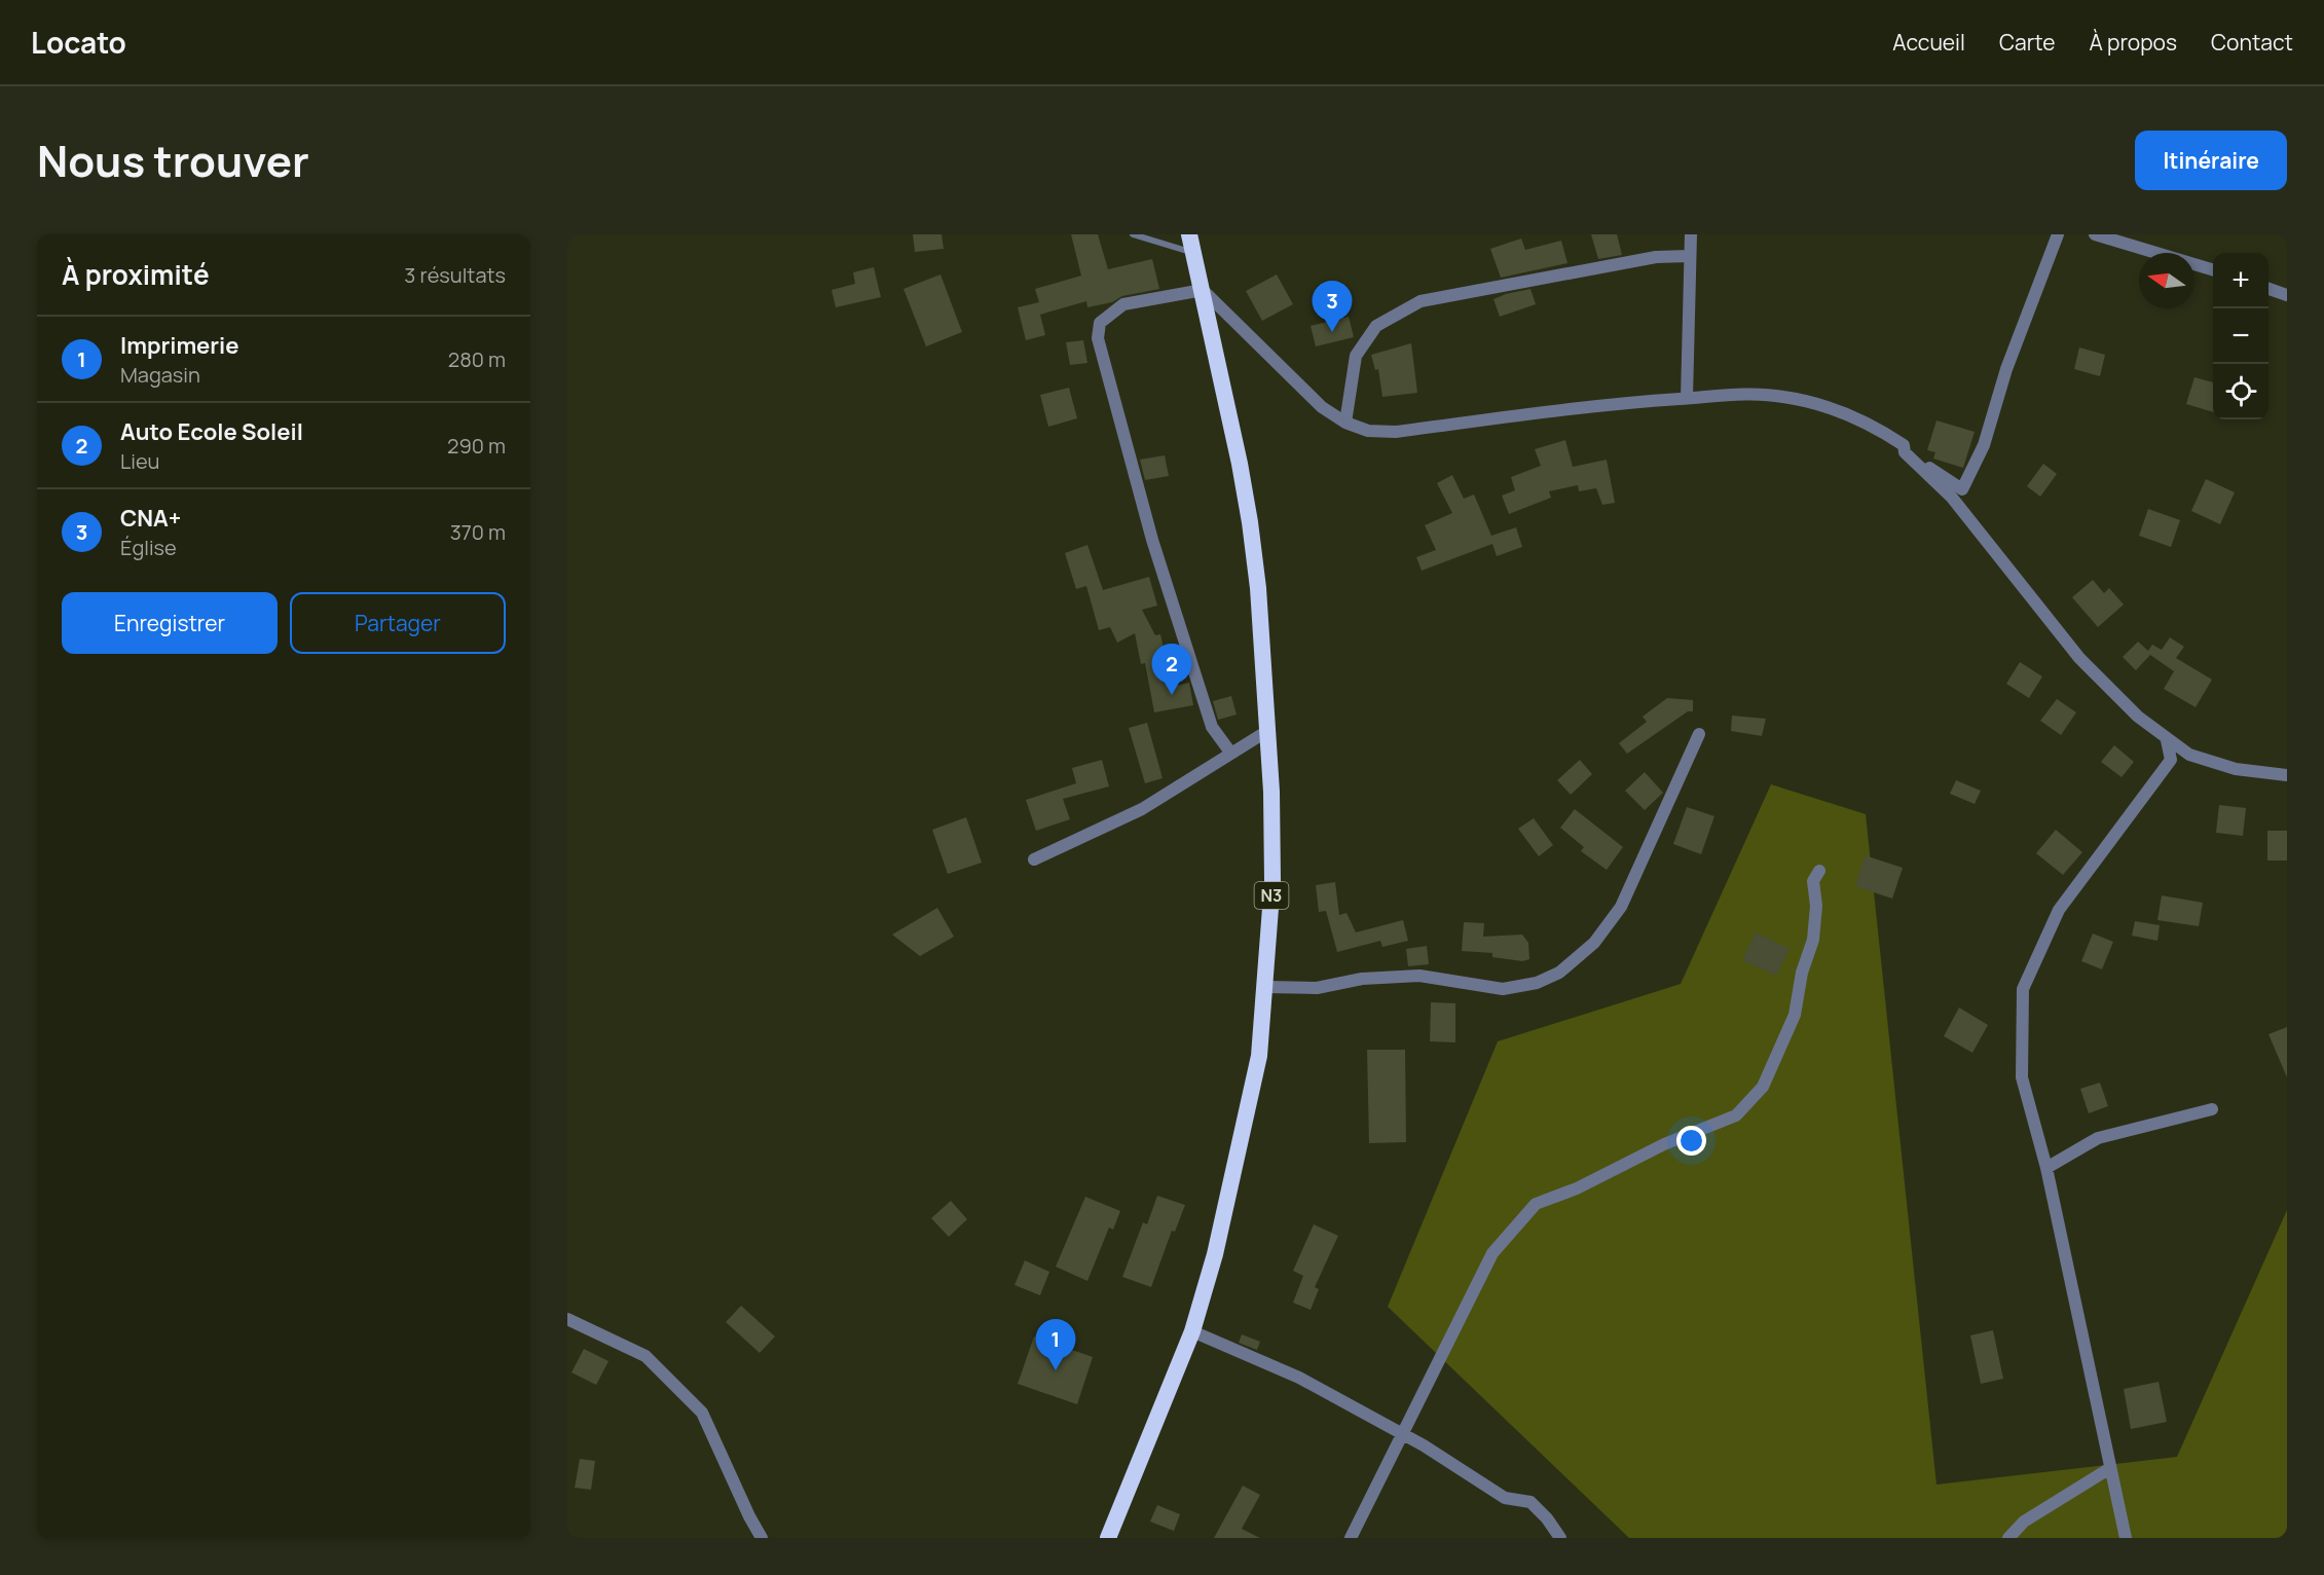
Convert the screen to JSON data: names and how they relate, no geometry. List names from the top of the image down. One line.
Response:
{"streets":{"highway":["N3"]},"north":"left","page":{"header":"Locato","nav":["Accueil","Carte","À propos","Contact"],"title":"Nous trouver","buttons":["Itinéraire",["Enregistrer","Partager"]],"heading":["À proximité","3 résultats"],"map_buttons":["+","−"],"pins":["3","2","1"],"list":[{"mark":"1","name":"Imprimerie","note":"Magasin","value":"280 m"},{"mark":"2","name":"Auto Ecole Soleil","note":"Lieu","value":"290 m"},{"mark":"3","name":"CNA+","note":"Église","value":"370 m"}]}}
